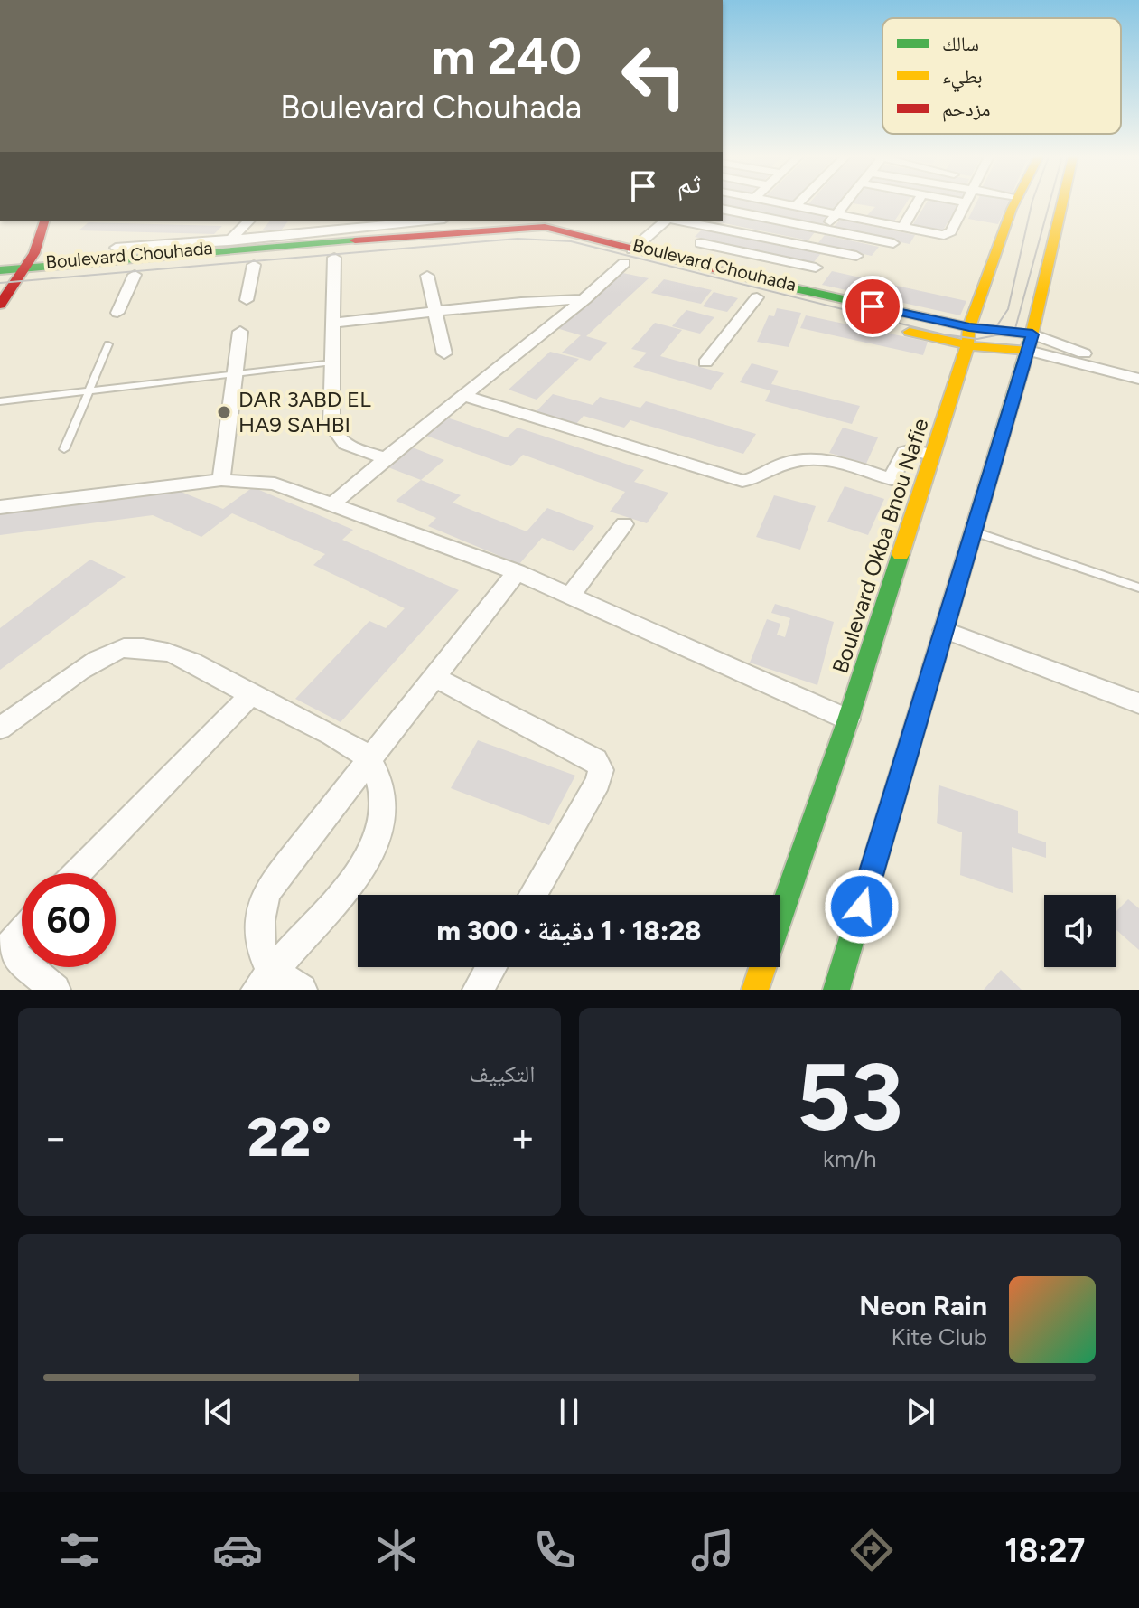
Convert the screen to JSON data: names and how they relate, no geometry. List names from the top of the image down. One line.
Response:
{"streets":{"street":["Boulevard Chouhada","Boulevard Okba Bnou Nafie"]},"crossings":[["Boulevard Chouhada","Boulevard Okba Bnou Nafie"]],"places":["DAR 3ABD EL HA9 SAHBI"],"legend":["سالك","بطيء","مزدحم"],"page":{"turn":["240 m","Boulevard Chouhada"],"then":"ثم","limit":"60","trip":"18:28 · 1 دقيقة · 300 m","tile":[["53","km/h"],"التكييف"],"heat":["−","22°","+"],"song":["Neon Rain","Kite Club"],"tabs":"18:27"}}
